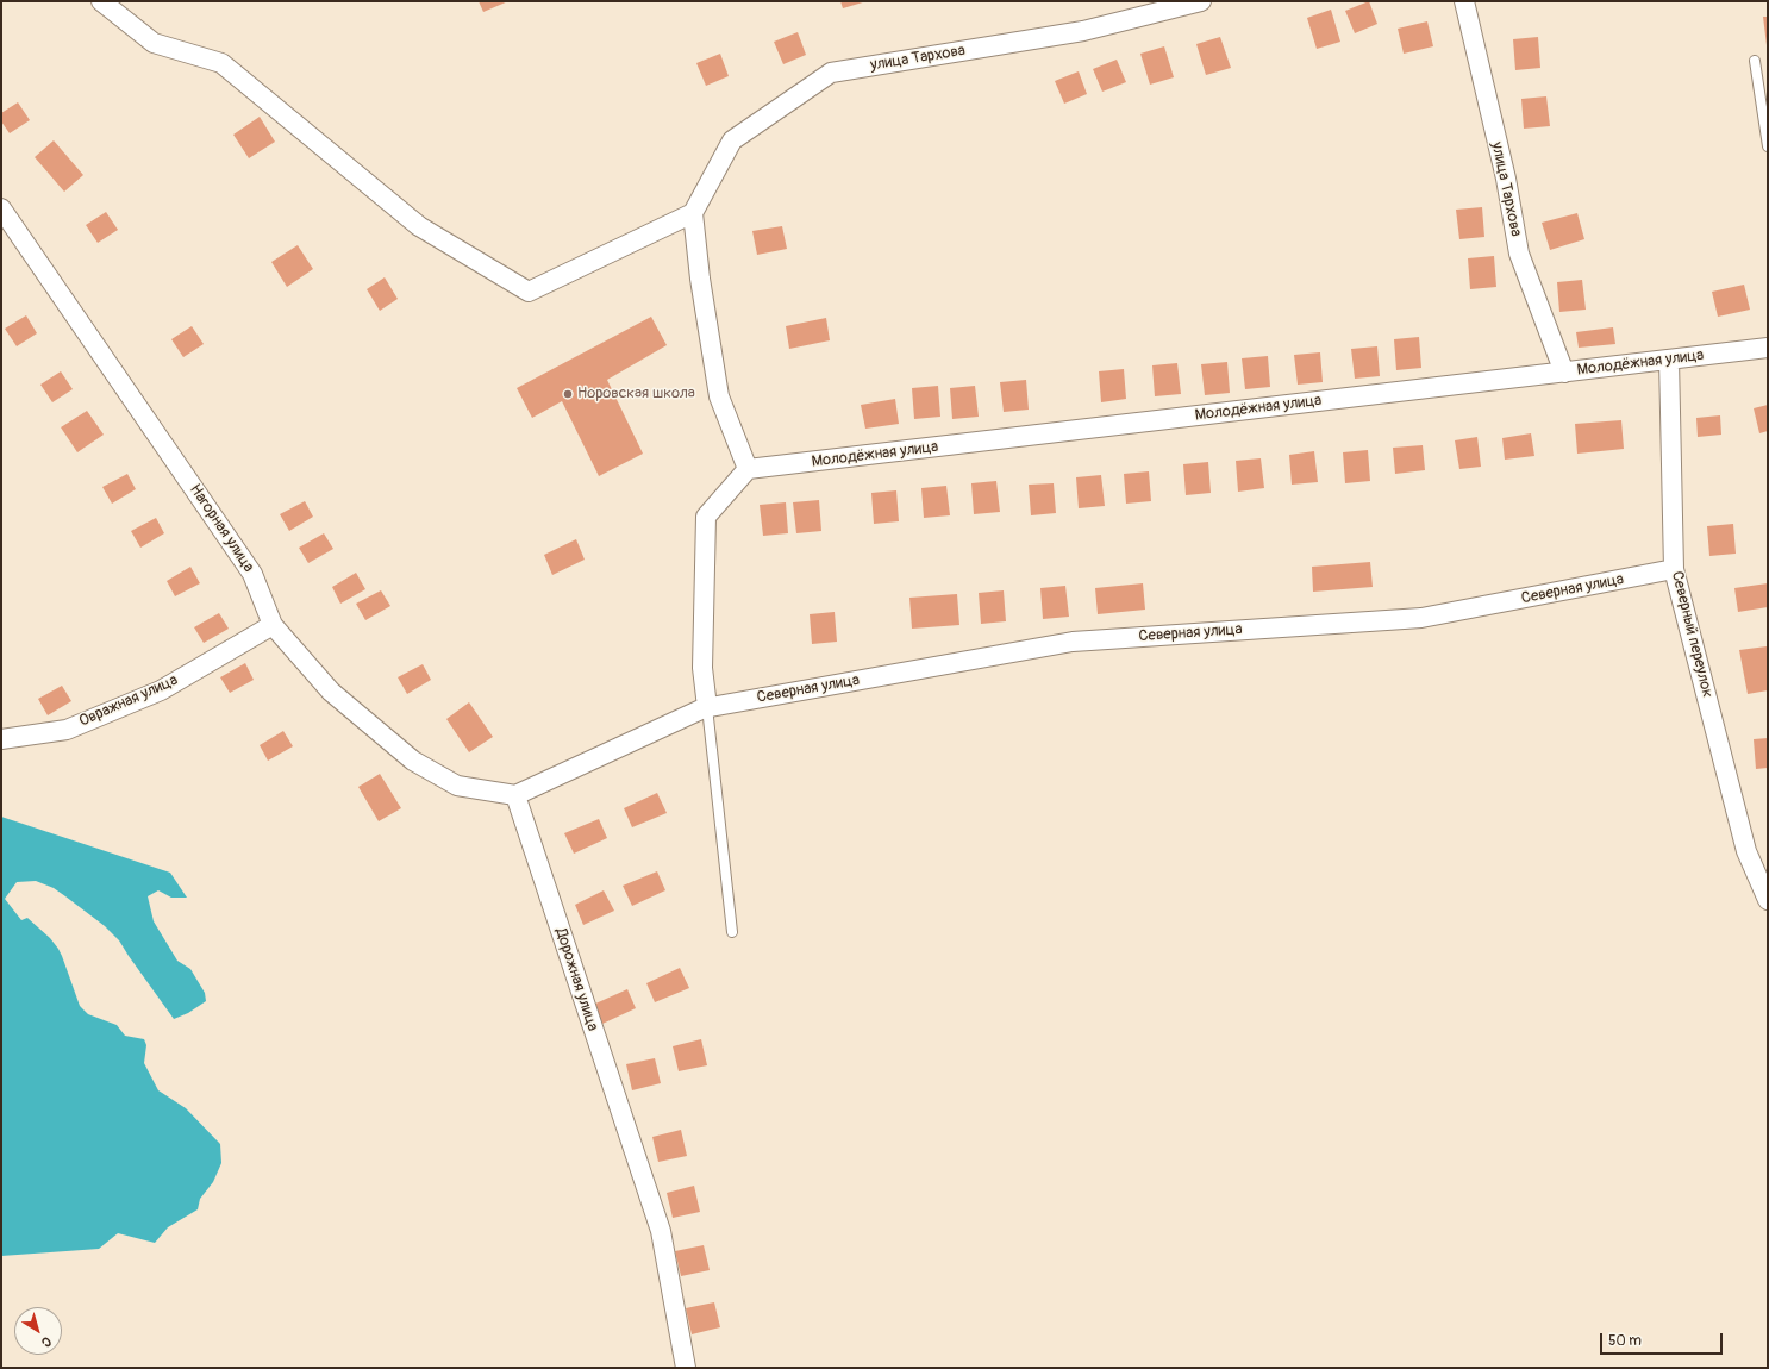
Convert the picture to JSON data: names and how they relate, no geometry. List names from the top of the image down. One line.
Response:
{"streets":{"street":["улица Тархова","Молодёжная улица","Нагорная улица","Северная улица","Северный переулок","Овражная улица","Дорожная улица"]},"crossings":[["улица Тархова","Молодёжная улица"],["Молодёжная улица","Северный переулок"],["Нагорная улица","Овражная улица"],["Нагорная улица","Дорожная улица"],["Северная улица","Северный переулок"]],"places":["Норовская школа"],"scale_bar":"50 m","north":"bottom right"}
